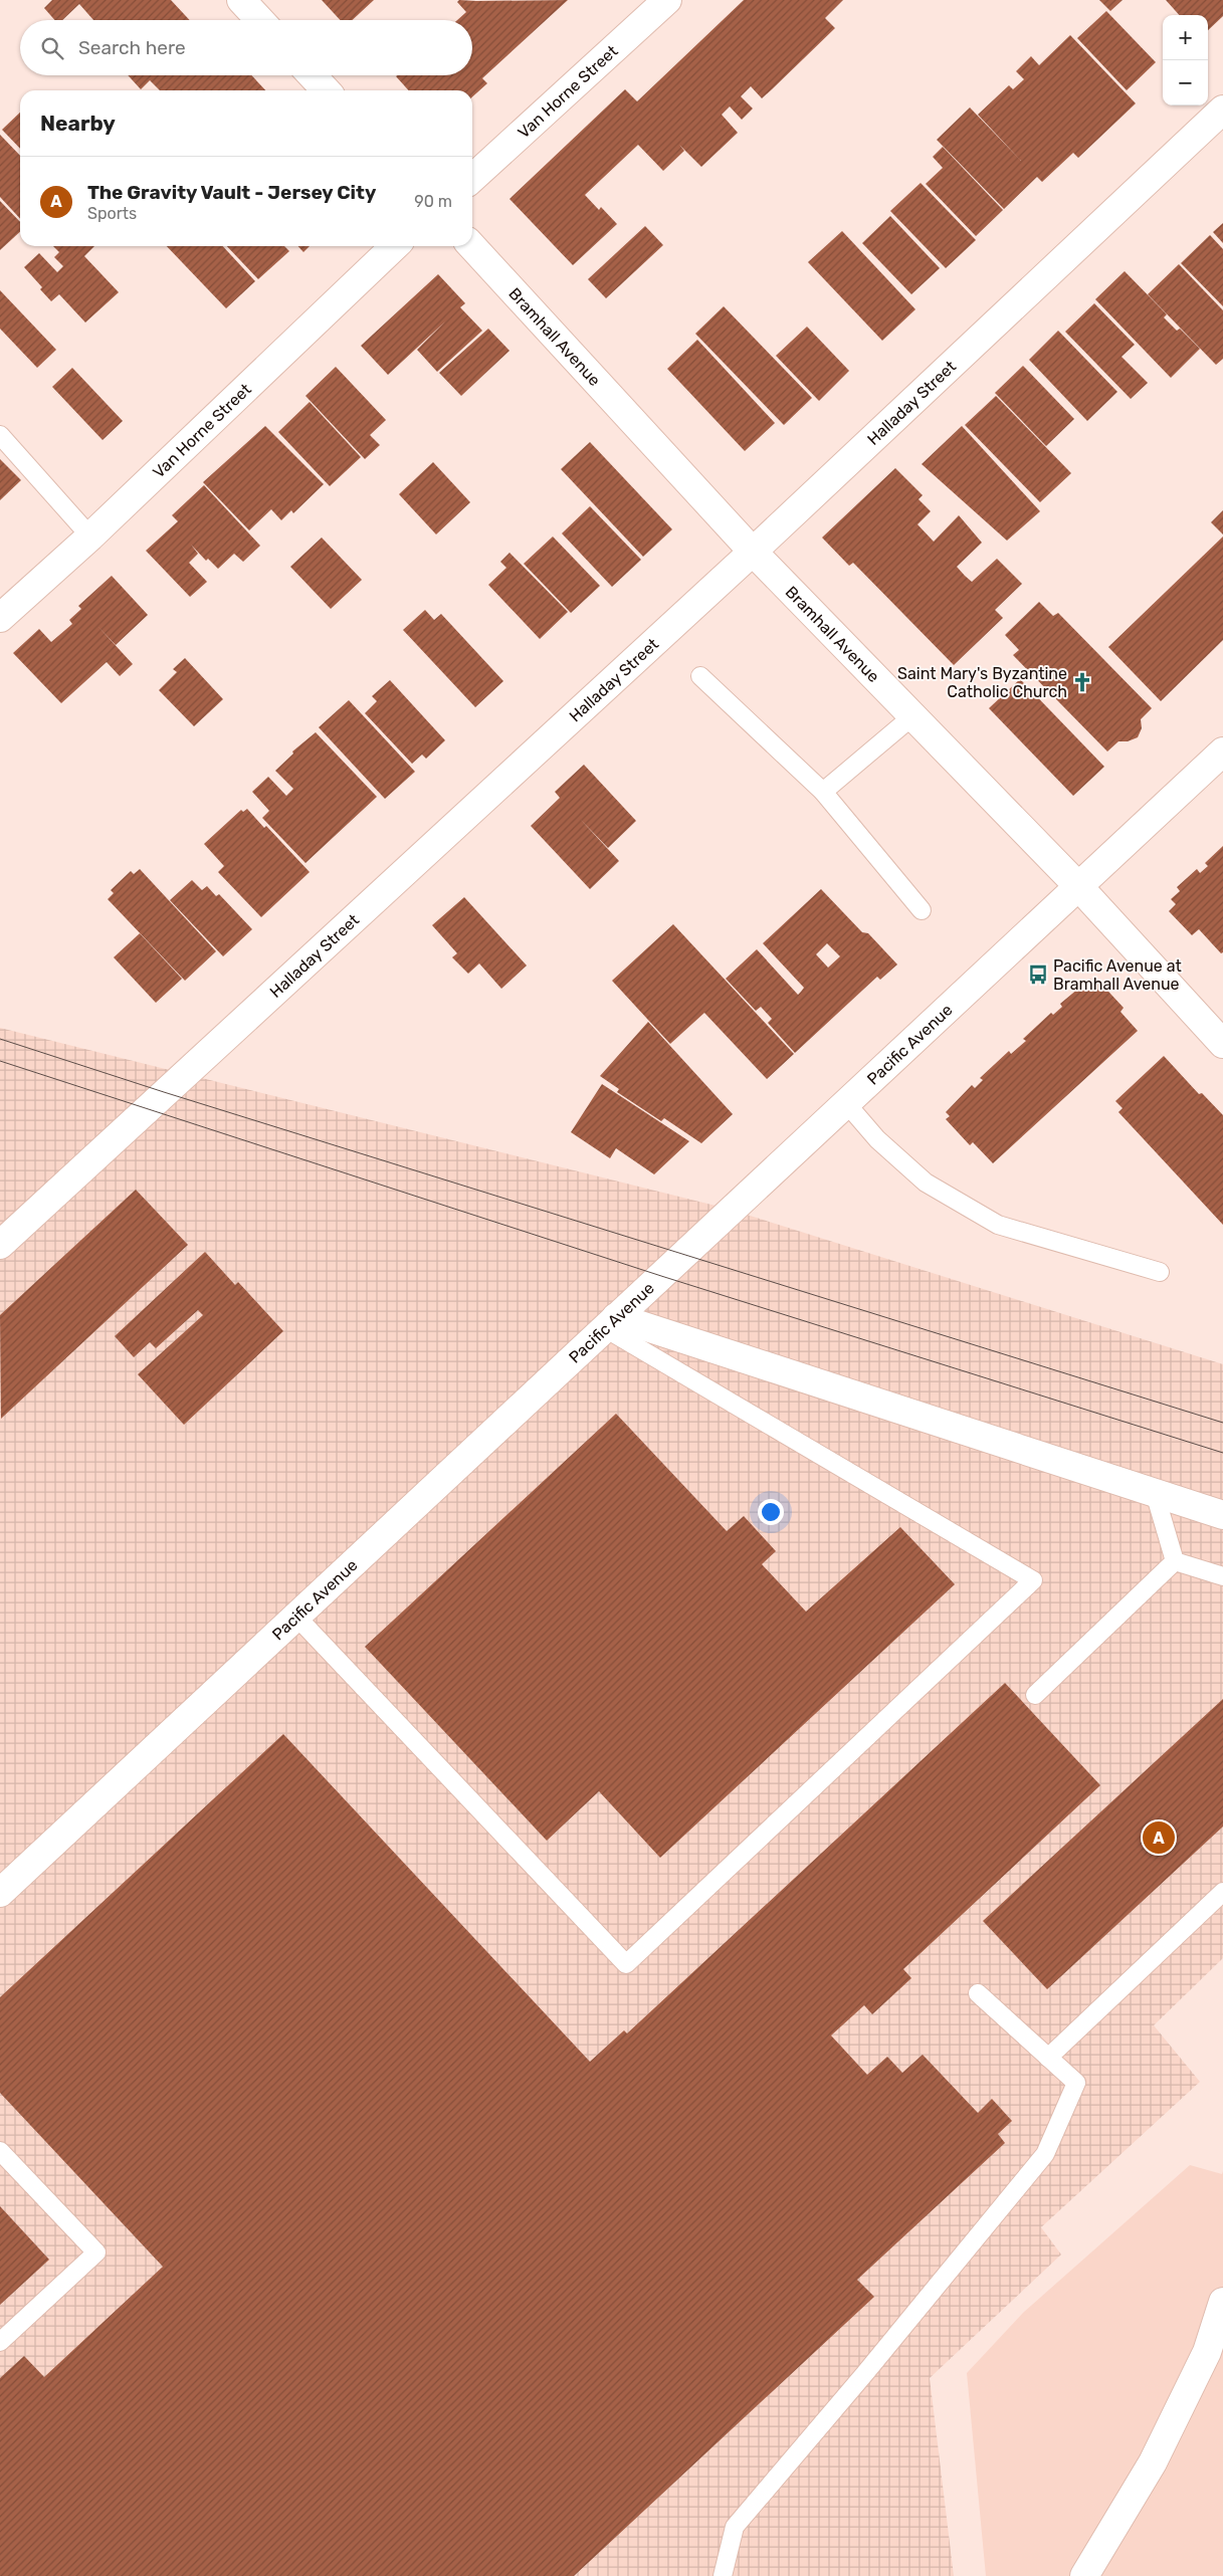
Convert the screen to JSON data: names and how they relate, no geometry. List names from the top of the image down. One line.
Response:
{"streets":{"street":["Van Horne Street","Bramhall Avenue","Halladay Street","Pacific Avenue"]},"crossings":[["Bramhall Avenue","Halladay Street"],["Bramhall Avenue","Pacific Avenue"]],"places":{"church":["Saint Mary's Byzantine Catholic Church"],"bus stop":["Pacific Avenue at Bramhall Avenue"]},"page":{"map_buttons":["+","−"],"search":"Search here","heading":"Nearby","list":[{"mark":"A","name":"The Gravity Vault - Jersey City","note":"Sports","value":"90 m"}],"pins":"A"}}
